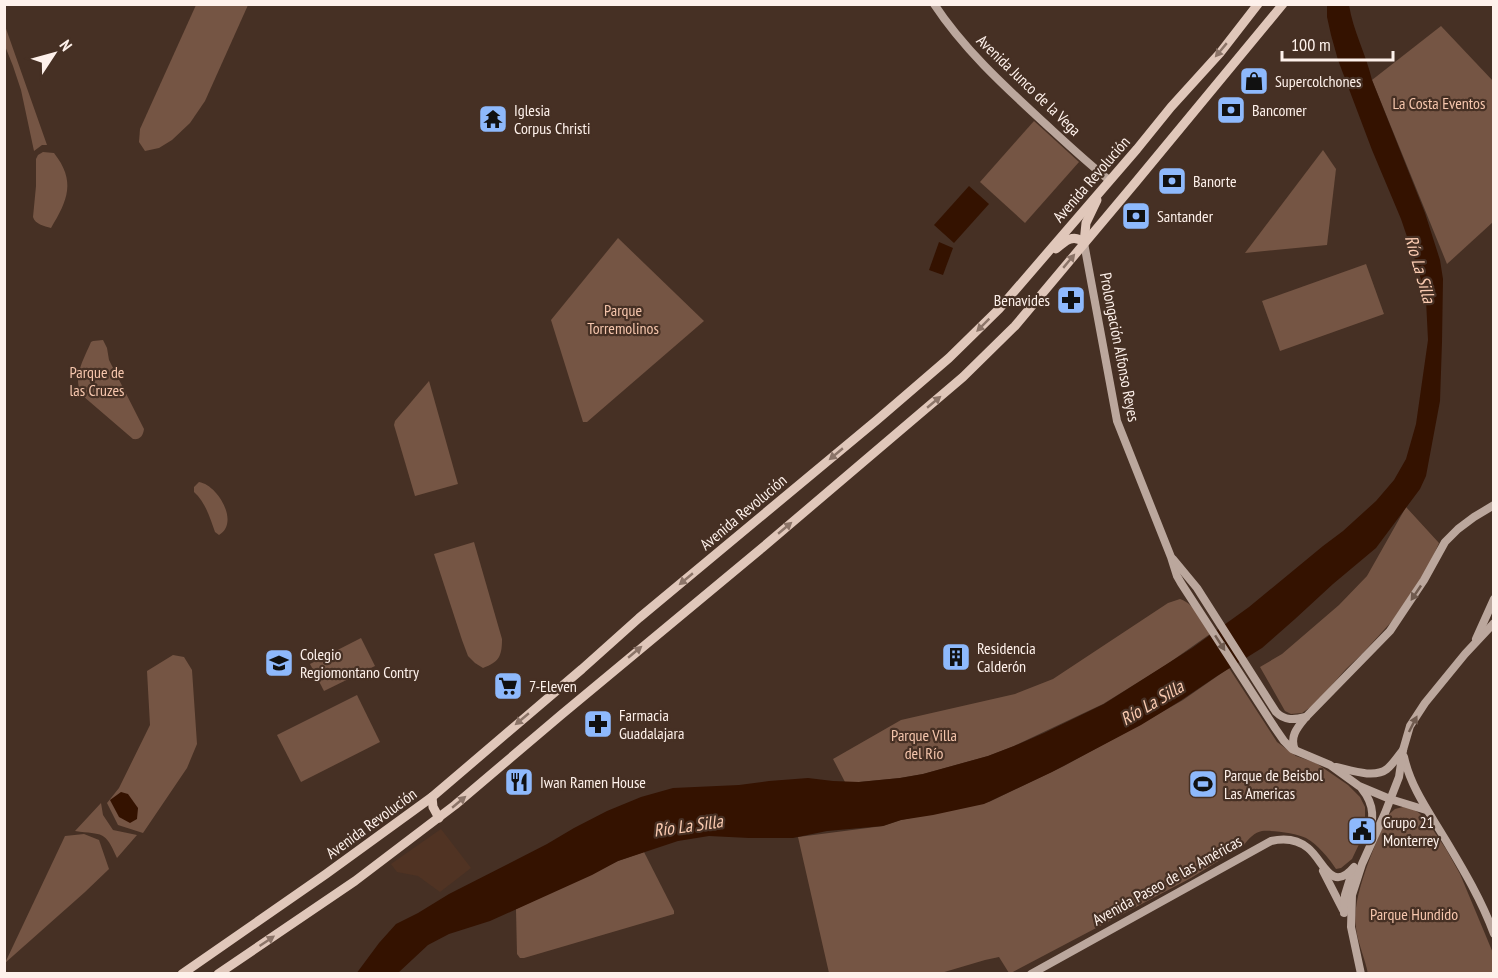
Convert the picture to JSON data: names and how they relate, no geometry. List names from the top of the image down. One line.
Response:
{"streets":{"main road":["Avenida Revolución"],"street":["Avenida Junco de la Vega","Prolongación Alfonso Reyes","Avenida Paseo de las Américas"]},"crossings":[["Avenida Junco de la Vega","Avenida Revolución"]],"water":["Río La Silla"],"parks":["La Costa Eventos","Parque Torremolinos","Parque de las Cruzes","Parque Villa del Río","Parque Hundido"],"places":{"shop":["Supercolchones"],"bank":["Bancomer","Banorte","Santander"],"temple":["Iglesia Corpus Christi"],"pharmacy":["Benavides","Farmacia Guadalajara"],"building":["Residencia Calderón"],"school or university":["Colegio Regiomontano Contry"],"supermarket":["7-Eleven"],"restaurant":["Iwan Ramen House"],"sports":["Parque de Beisbol Las Americas"],"public building":["Grupo 21 Monterrey"]},"scale_bar":"100 m","north":"top right"}
